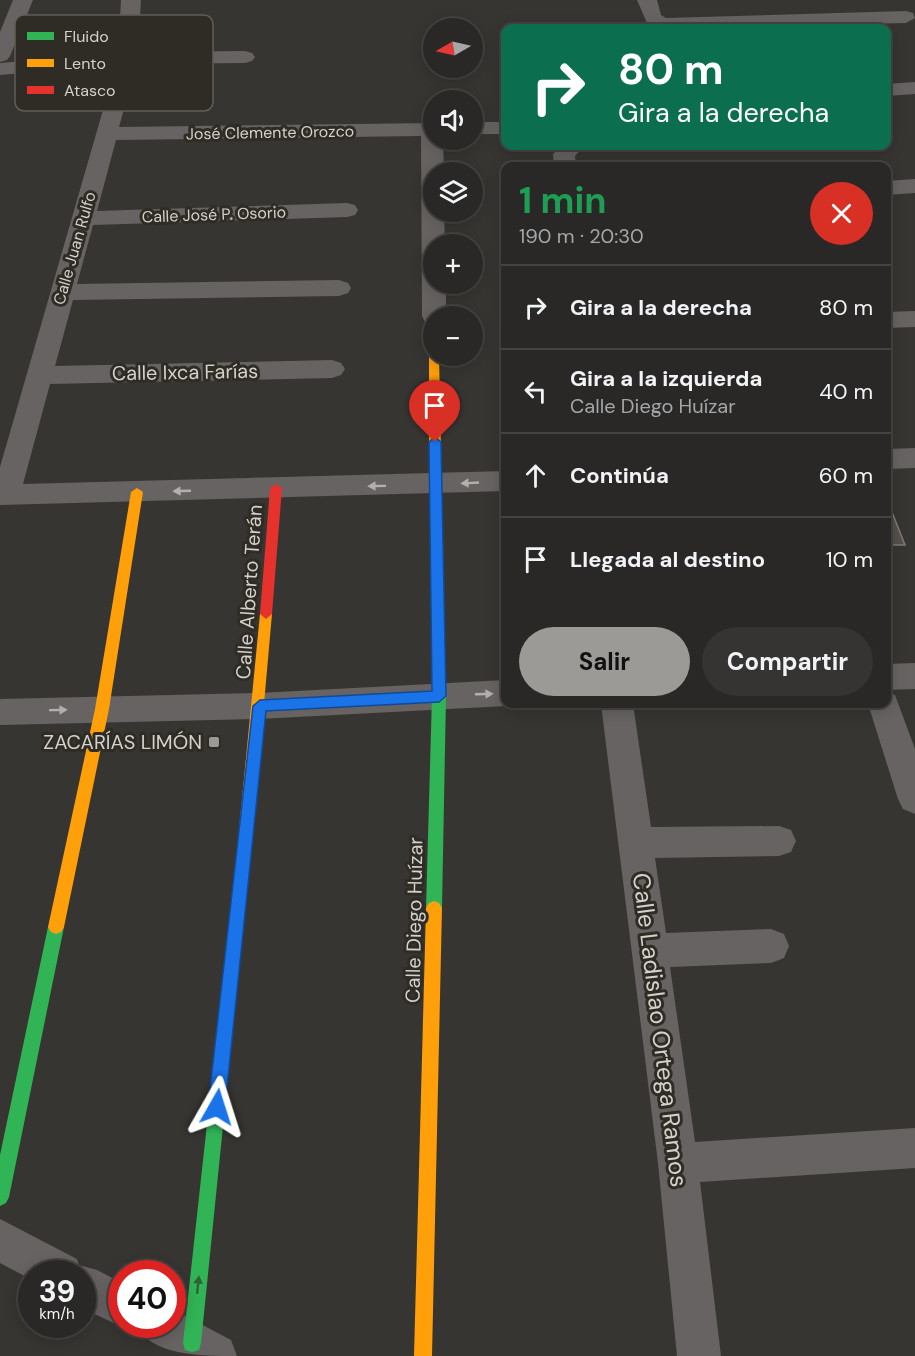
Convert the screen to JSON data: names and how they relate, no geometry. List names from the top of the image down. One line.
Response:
{"streets":{"street":["José Clemente Orozco","Calle José P. Osorio","Calle Juan Rulfo","Calle Ixca Farías","Calle Alberto Terán","Calle Diego Huízar","Calle Ladislao Ortega Ramos"]},"crossings":[["José Clemente Orozco","Calle Juan Rulfo"],["Calle José P. Osorio","Calle Juan Rulfo"],["Calle Juan Rulfo","Calle Ixca Farías"]],"one_way":["Calle Alberto Terán"],"places":{"transit":["ZACARÍAS LIMÓN"]},"legend":["Fluido","Lento","Atasco"],"north":"left","page":{"map_buttons":["+","−"],"turn":["80 m","Gira a la derecha"],"heading":["1 min","190 m · 20:30"],"list":[{"name":"Gira a la derecha","value":"80 m"},{"name":"Gira a la izquierda","note":"Calle Diego Huízar","value":"40 m"},{"name":"Continúa","value":"60 m"},{"name":"Llegada al destino","value":"10 m"}],"buttons":["Salir","Compartir"],"speed":"39 km/h","limit":"40"}}
